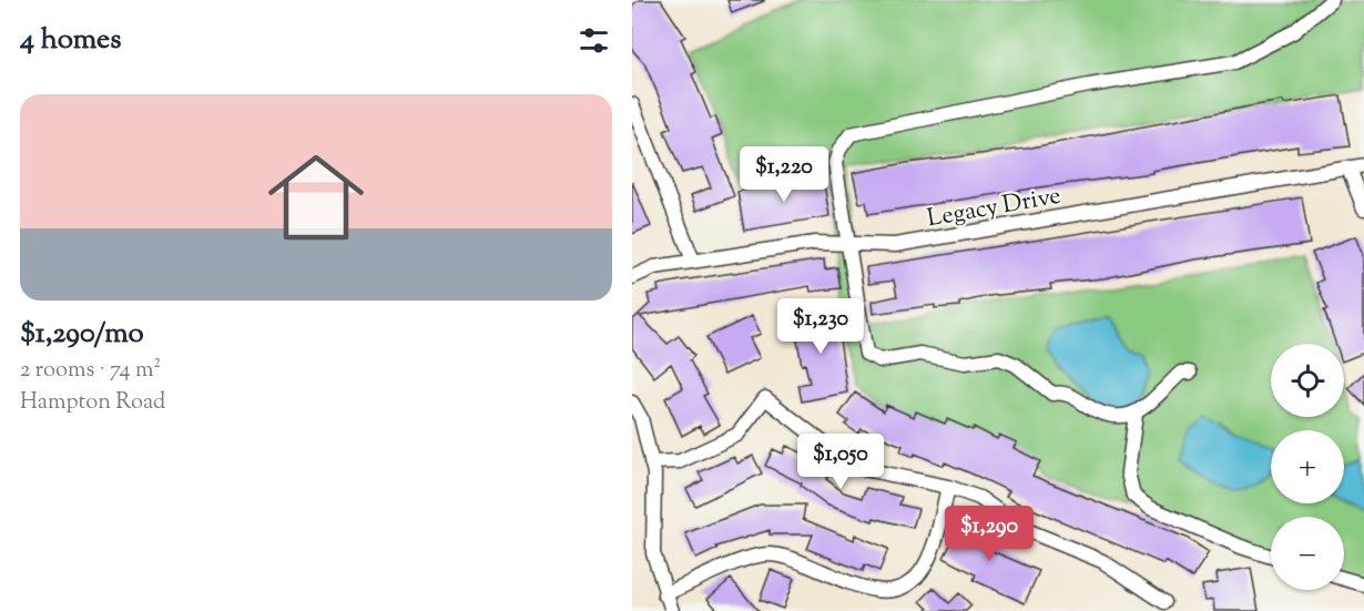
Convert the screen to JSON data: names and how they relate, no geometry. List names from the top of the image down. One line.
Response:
{"streets":{"street":["Legacy Drive"]},"page":{"heading":"4 homes","list":[{"name":"$1,290/mo","note":"2 rooms · 74 m² · Hampton Road"}],"price":["$1,220","$1,230","$1,050","$1,290"],"map_buttons":["+","−"]}}
